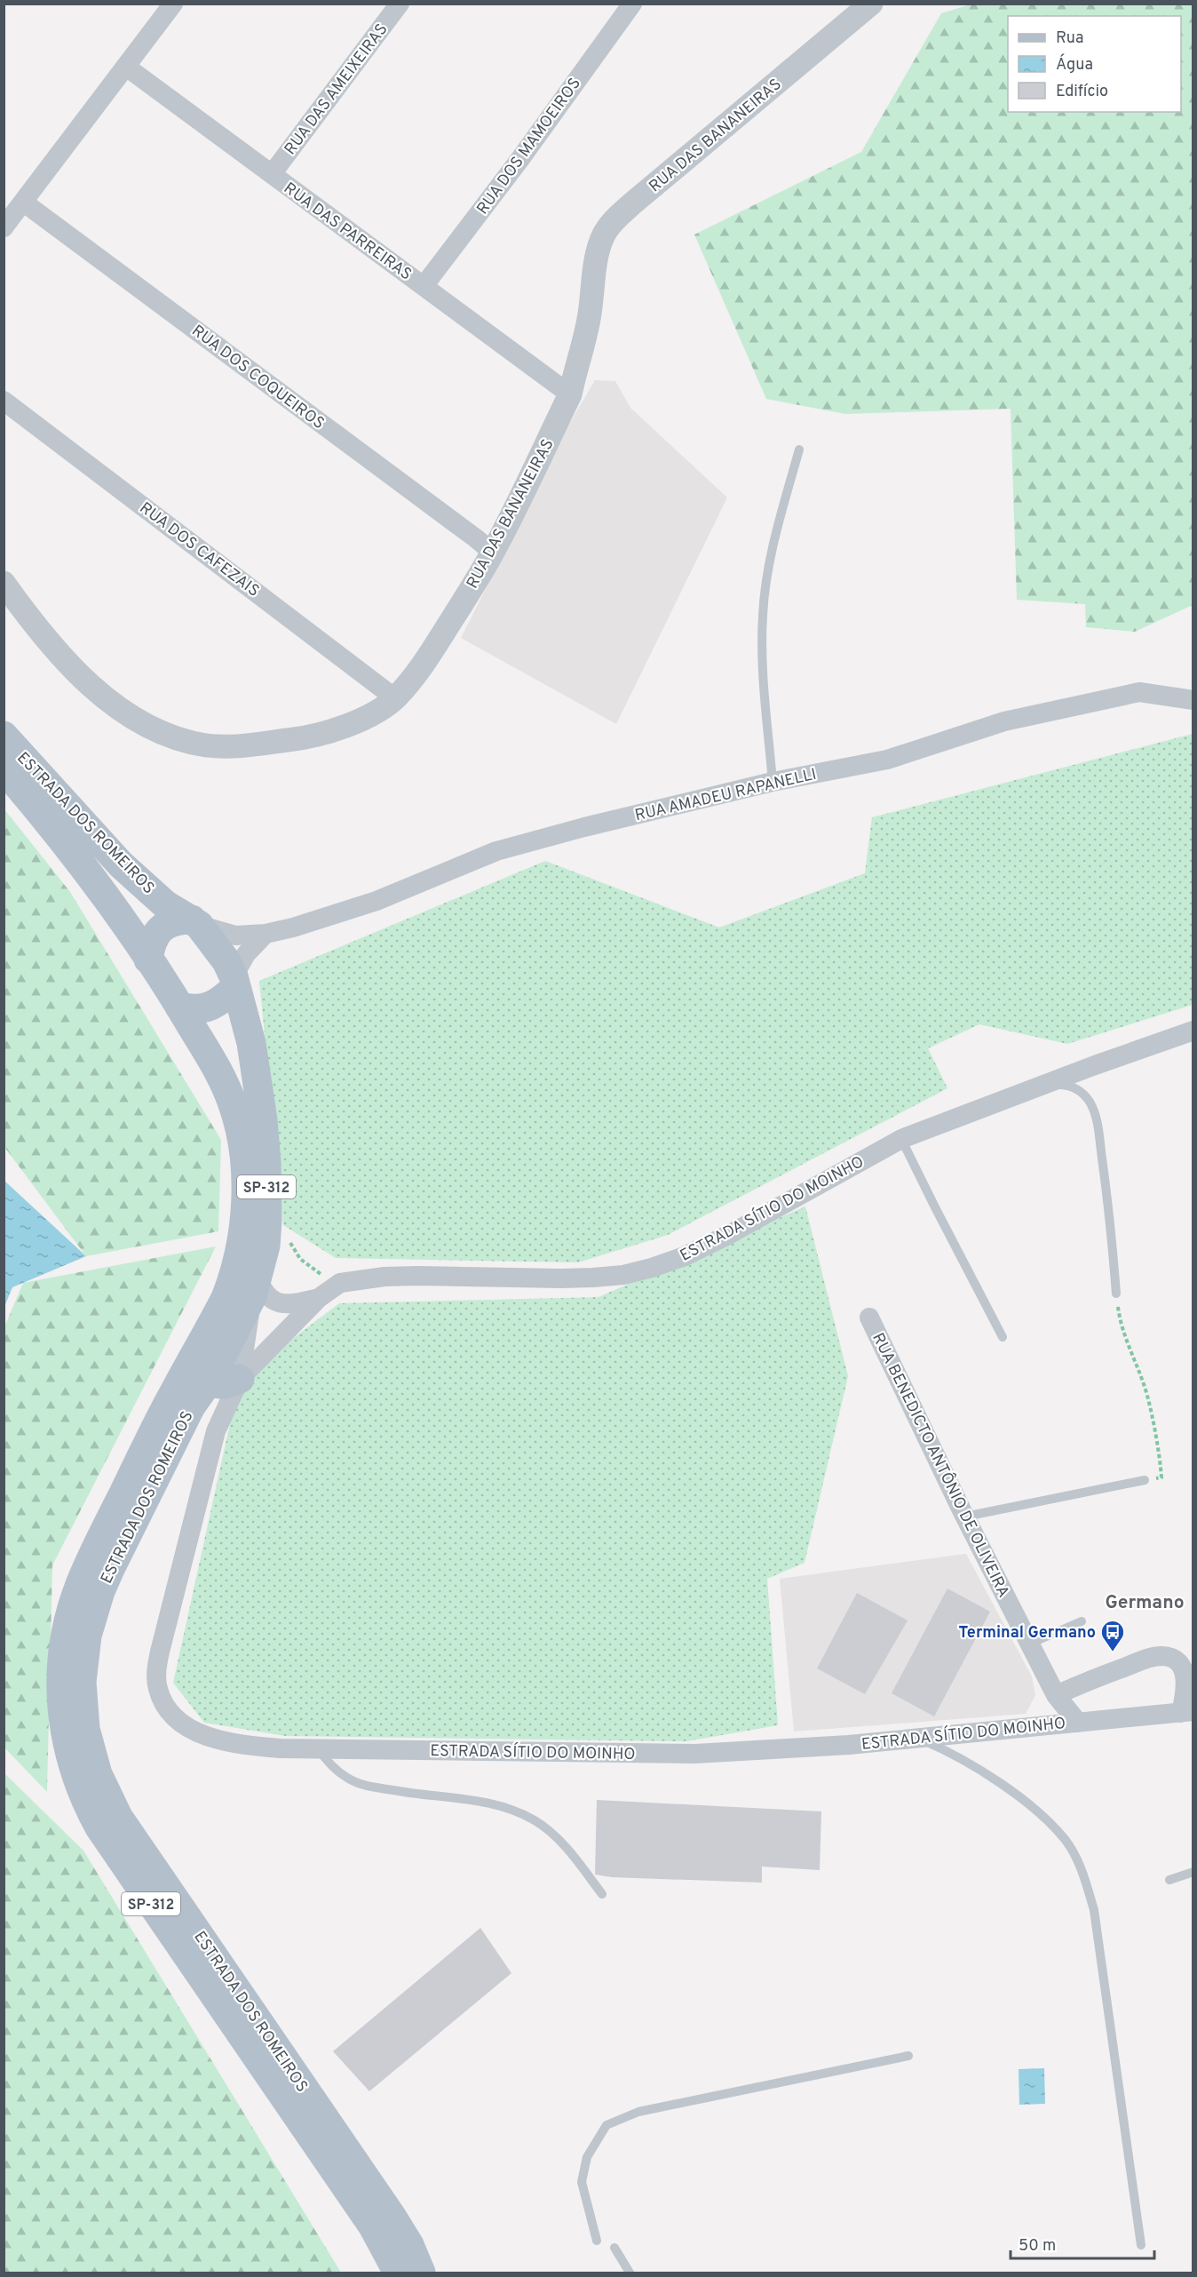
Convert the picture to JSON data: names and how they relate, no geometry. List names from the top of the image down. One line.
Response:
{"streets":{"main road":["ESTRADA DOS ROMEIROS","SP-312"],"street":["RUA DAS AMEIXEIRAS","RUA DAS BANANEIRAS","RUA DOS MAMOEIROS","RUA DAS PARREIRAS","RUA DOS COQUEIROS","RUA DOS CAFEZAIS","RUA AMADEU RAPANELLI","ESTRADA SÍTIO DO MOINHO","RUA BENEDICTO ANTÔNIO DE OLIVEIRA"]},"crossings":[["RUA DAS AMEIXEIRAS","RUA DAS PARREIRAS"],["RUA DAS BANANEIRAS","RUA DAS PARREIRAS"],["RUA DAS BANANEIRAS","RUA DOS COQUEIROS"],["RUA DAS BANANEIRAS","RUA DOS CAFEZAIS"],["RUA DOS MAMOEIROS","RUA DAS PARREIRAS"],["RUA AMADEU RAPANELLI","ESTRADA DOS ROMEIROS"],["ESTRADA SÍTIO DO MOINHO","RUA BENEDICTO ANTÔNIO DE OLIVEIRA"]],"districts":["Germano"],"places":{"bus stop":["Terminal Germano"]},"legend":["Rua","Água","Edifício"],"scale_bar":"50 m"}
